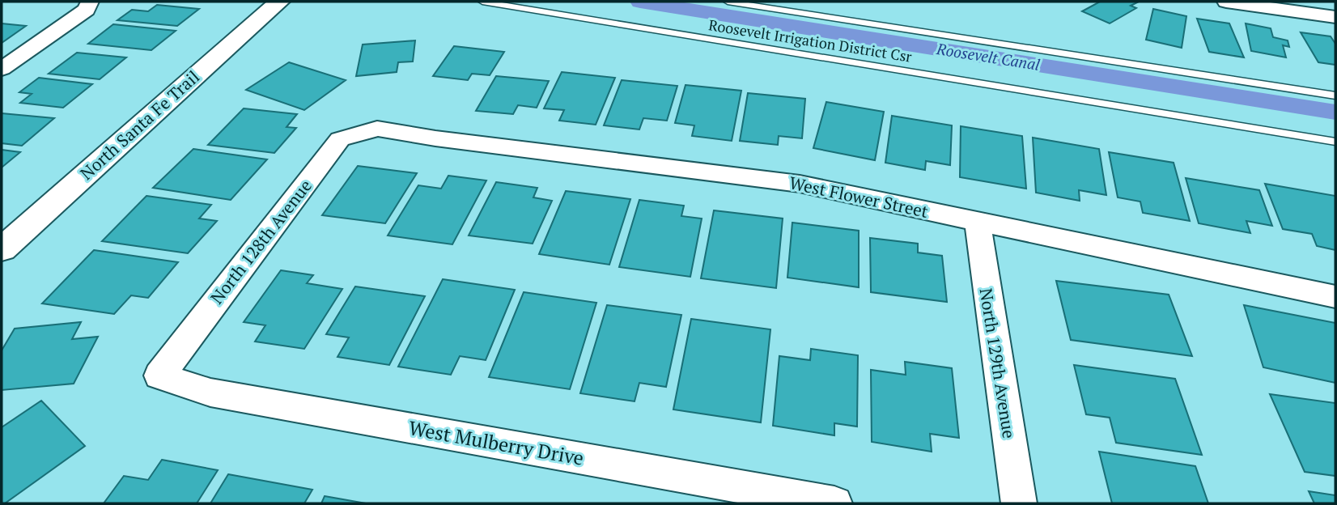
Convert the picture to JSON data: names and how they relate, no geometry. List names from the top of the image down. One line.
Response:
{"streets":{"street":["North Santa Fe Trail","West Flower Street","North 128th Avenue","North 129th Avenue","West Mulberry Drive"],"lane":["Roosevelt Irrigation District Csr"]},"crossings":[["West Flower Street","North 128th Avenue"],["West Flower Street","North 129th Avenue"],["North 128th Avenue","West Mulberry Drive"]],"water":["Roosevelt Canal"]}
